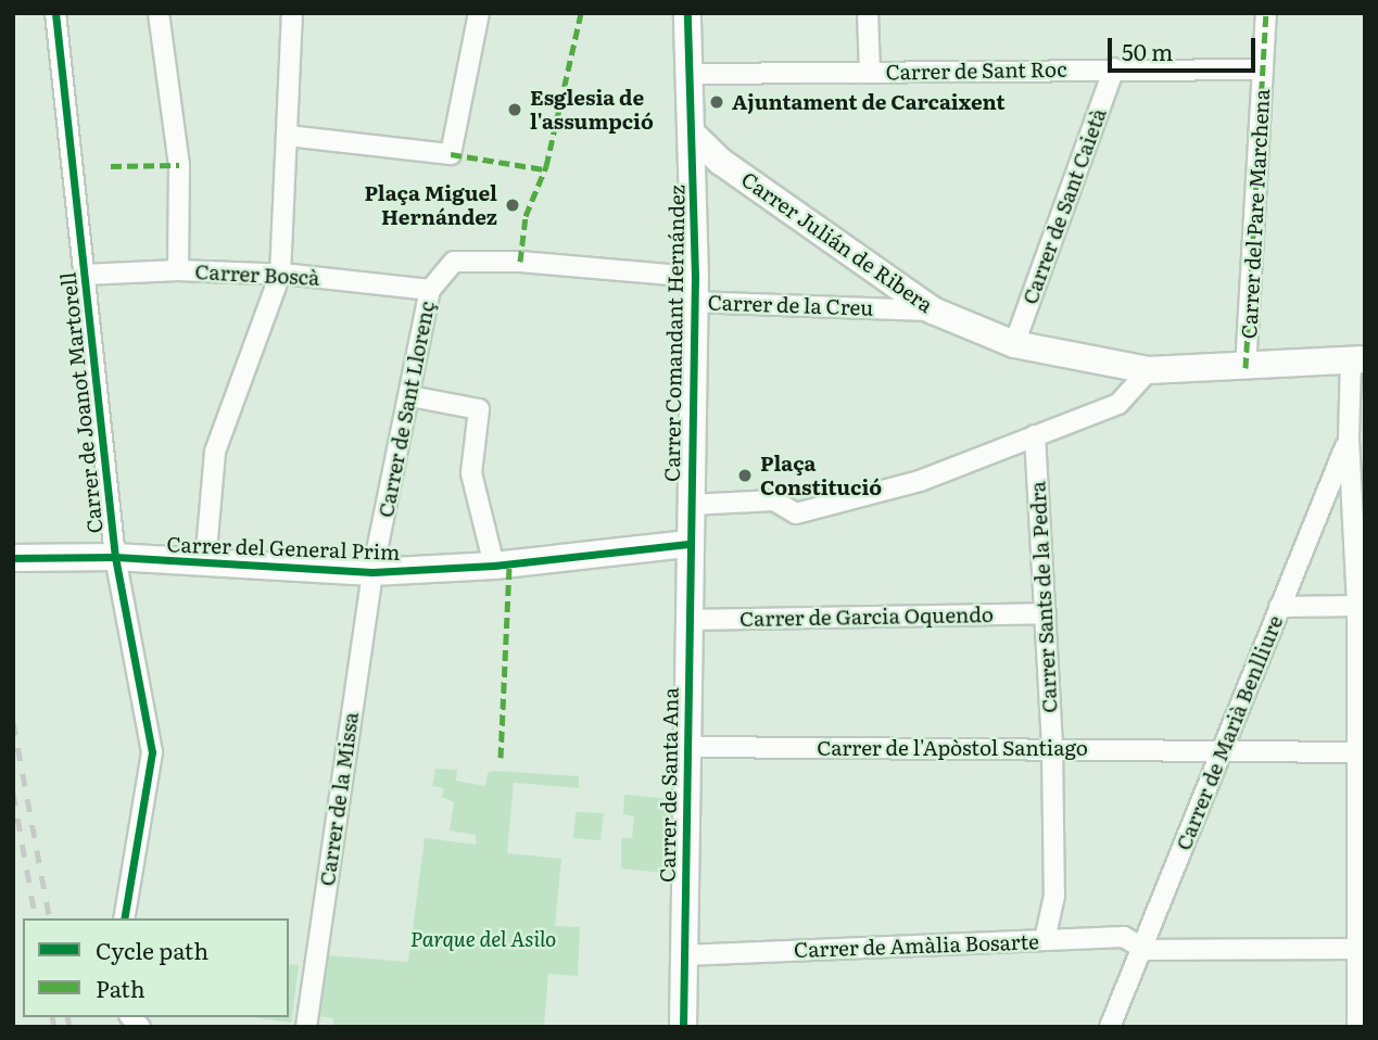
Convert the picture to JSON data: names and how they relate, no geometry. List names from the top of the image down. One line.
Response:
{"streets":{"street":["Carrer de Sant Roc","Carrer de Sant Caietà","Carrer del Pare Marchena","Carrer Julián de Ribera","Carrer Boscà","Carrer de la Creu","Carrer Comandant Hernández","Carrer de Joanot Martorell","Carrer de Sant Llorenç","Carrer del General Prim","Carrer Sants de la Pedra","Carrer de Garcia Oquendo","Carrer de Marià Benlliure","Carrer de l'Apòstol Santiago","Carrer de Santa Ana","Carrer de la Missa","Carrer de Amàlia Bosarte"]},"crossings":[["Carrer de Sant Roc","Carrer de Sant Caietà"],["Carrer de Sant Roc","Carrer del Pare Marchena"],["Carrer de Sant Roc","Carrer Comandant Hernández"],["Carrer de Sant Caietà","Carrer Julián de Ribera"],["Carrer del Pare Marchena","Carrer Julián de Ribera"],["Carrer Julián de Ribera","Carrer de la Creu"],["Carrer Julián de Ribera","Carrer Comandant Hernández"],["Carrer Boscà","Carrer de la Creu"],["Carrer Boscà","Carrer de Joanot Martorell"],["Carrer Boscà","Carrer de Sant Llorenç"],["Carrer de la Creu","Carrer Comandant Hernández"],["Carrer de la Creu","Carrer de Sant Llorenç"],["Carrer Comandant Hernández","Carrer del General Prim"],["Carrer Comandant Hernández","Carrer de Santa Ana"],["Carrer de Joanot Martorell","Carrer del General Prim"],["Carrer de Sant Llorenç","Carrer del General Prim"],["Carrer de Sant Llorenç","Carrer de la Missa"],["Carrer del General Prim","Carrer de Santa Ana"],["Carrer del General Prim","Carrer de la Missa"],["Carrer Sants de la Pedra","Carrer de Garcia Oquendo"],["Carrer Sants de la Pedra","Carrer de l'Apòstol Santiago"],["Carrer Sants de la Pedra","Carrer de Amàlia Bosarte"],["Carrer de Garcia Oquendo","Carrer de Santa Ana"],["Carrer de Marià Benlliure","Carrer de l'Apòstol Santiago"],["Carrer de Marià Benlliure","Carrer de Amàlia Bosarte"],["Carrer de l'Apòstol Santiago","Carrer de Santa Ana"],["Carrer de Santa Ana","Carrer de Amàlia Bosarte"]],"parks":["Parque del Asilo"],"places":["Ajuntament de Carcaixent","Esglesia de l'assumpció","Plaça Miguel Hernández","Plaça Constitució"],"legend":["Cycle path","Path"],"scale_bar":"50 m"}
